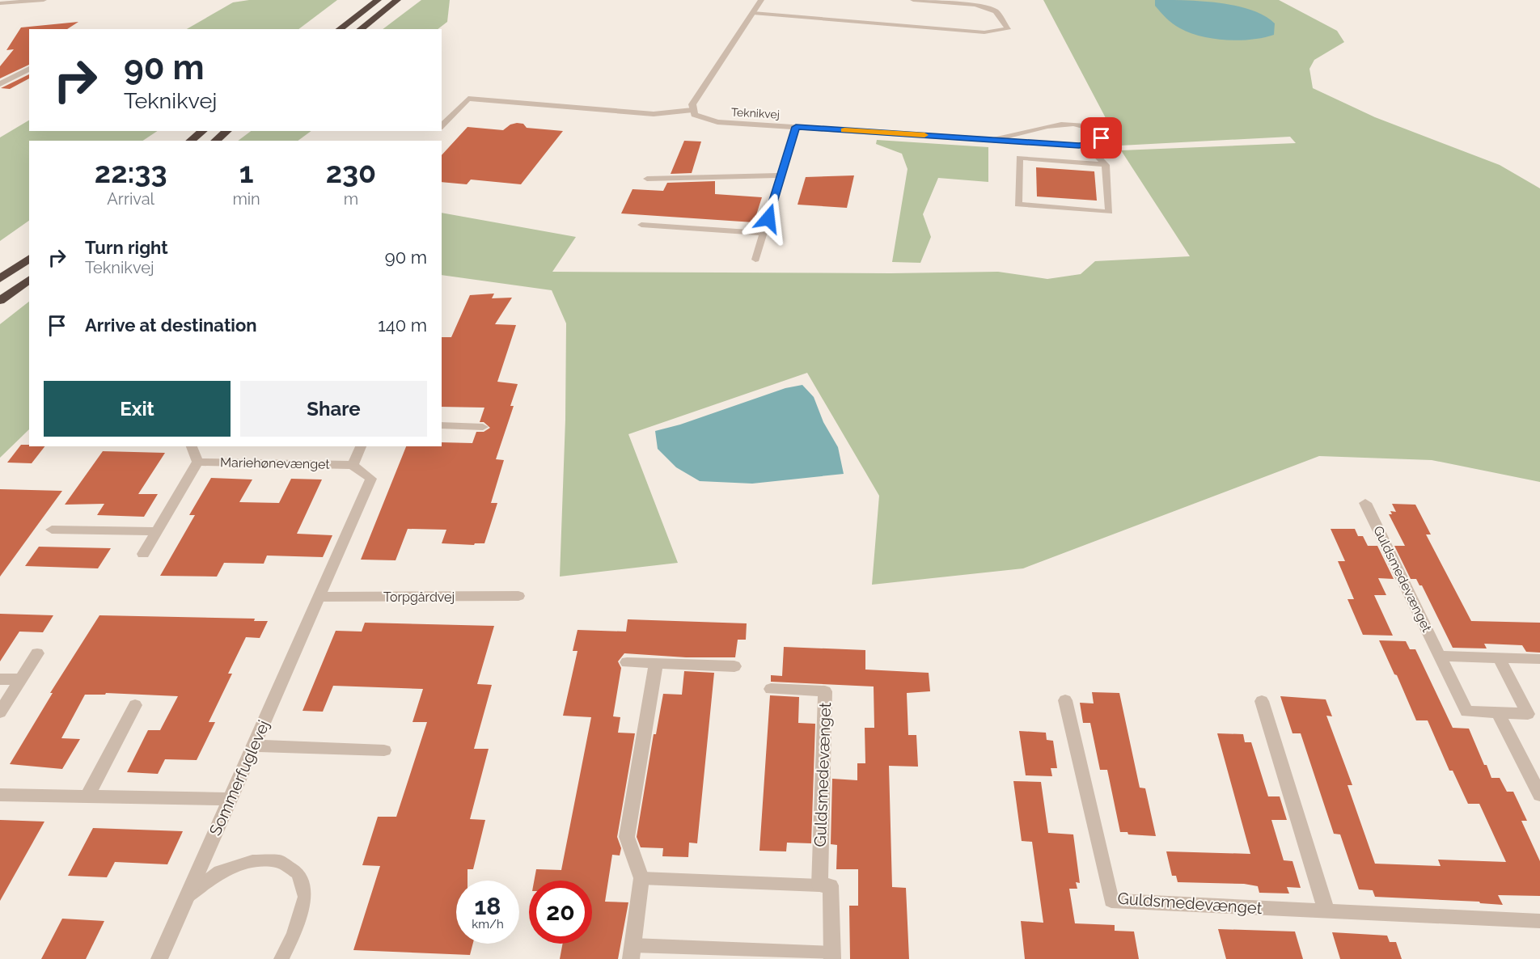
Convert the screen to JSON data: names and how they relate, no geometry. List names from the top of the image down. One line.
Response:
{"streets":{"street":["Teknikvej","Mariehønevænget","Guldsmedevænget","Torpgårdvej","Sommerfuglevej"]},"crossings":[["Torpgårdvej","Sommerfuglevej"]],"page":{"turn":["90 m","Teknikvej"],"eta":["22:33","Arrival","1","min","230","m"],"list":[{"name":"Turn right","note":"Teknikvej","value":"90 m"},{"name":"Arrive at destination","value":"140 m"}],"buttons":["Exit","Share"],"speed":"18 km/h","limit":"20"}}
